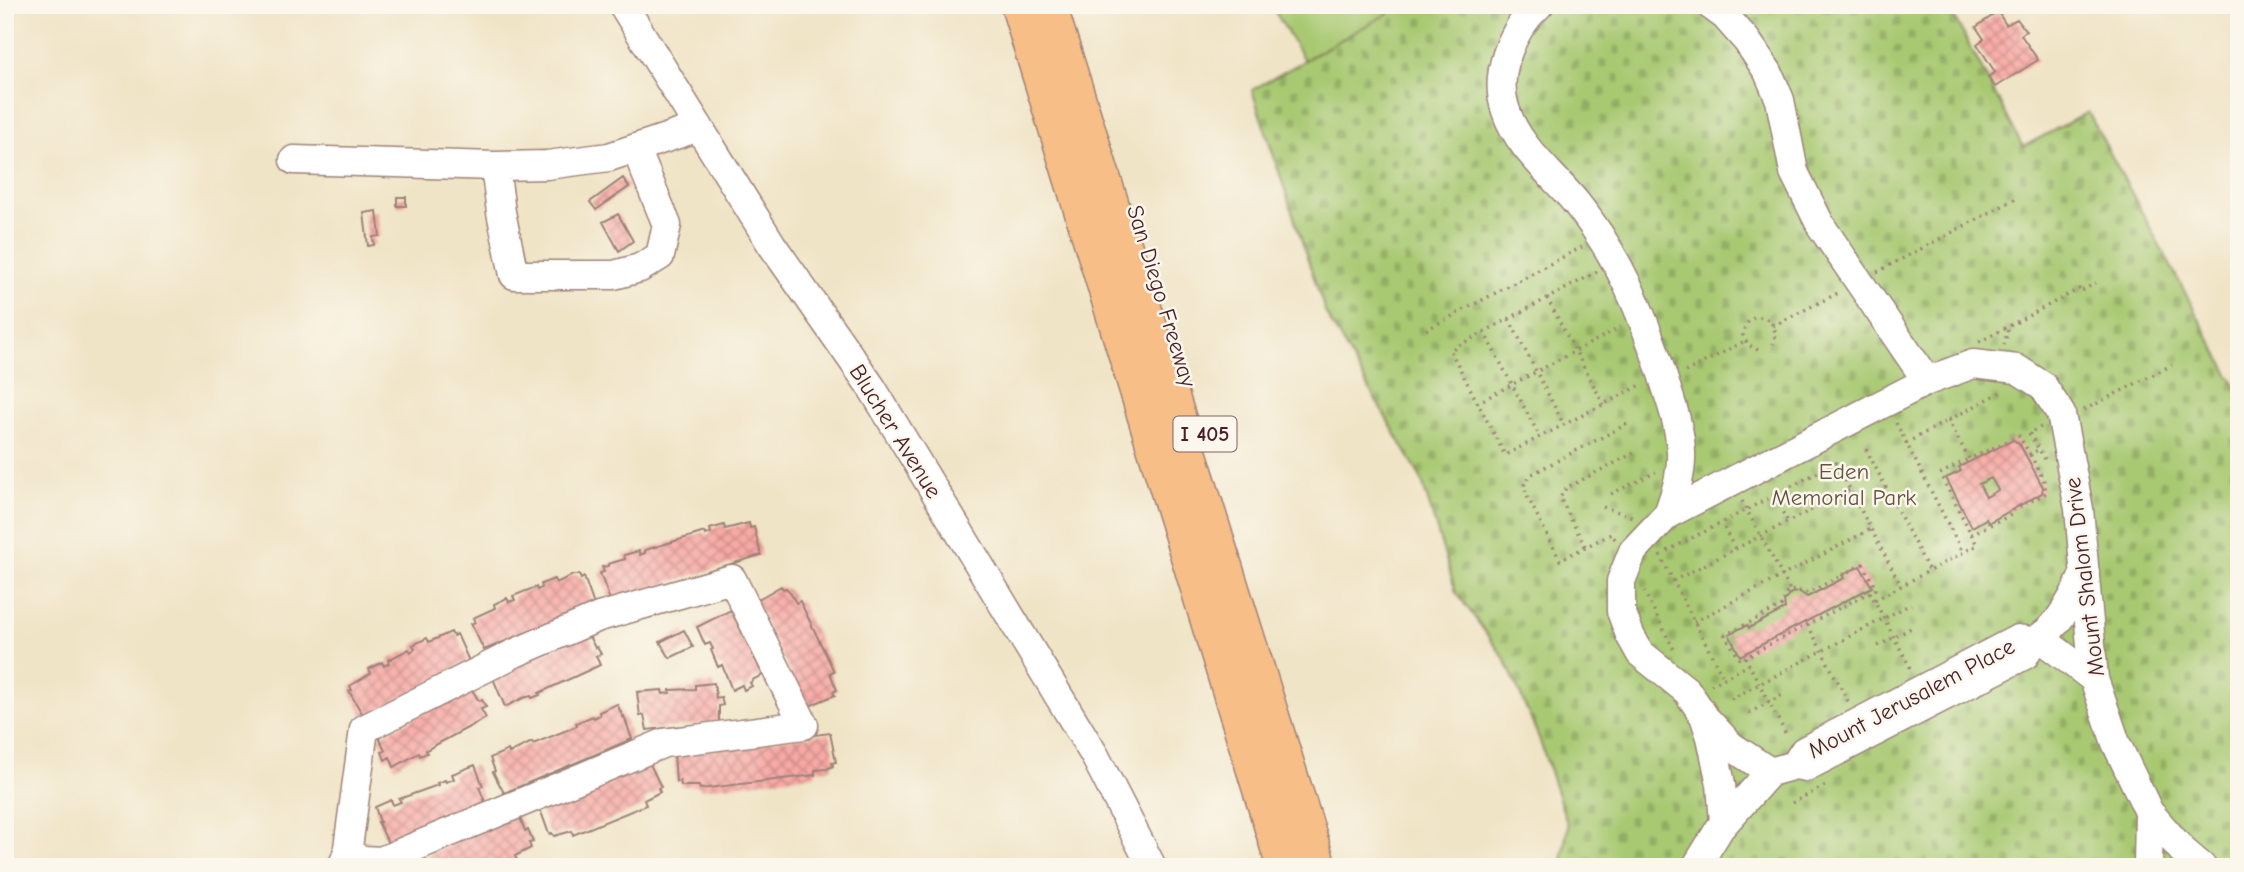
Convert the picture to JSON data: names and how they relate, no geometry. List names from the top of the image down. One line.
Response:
{"streets":{"highway":["San Diego Freeway","I 405"],"street":["Blucher Avenue","Mount Shalom Drive","Mount Jerusalem Place"]},"crossings":[["Mount Shalom Drive","Mount Jerusalem Place"]],"parks":["Eden Memorial Park"]}
